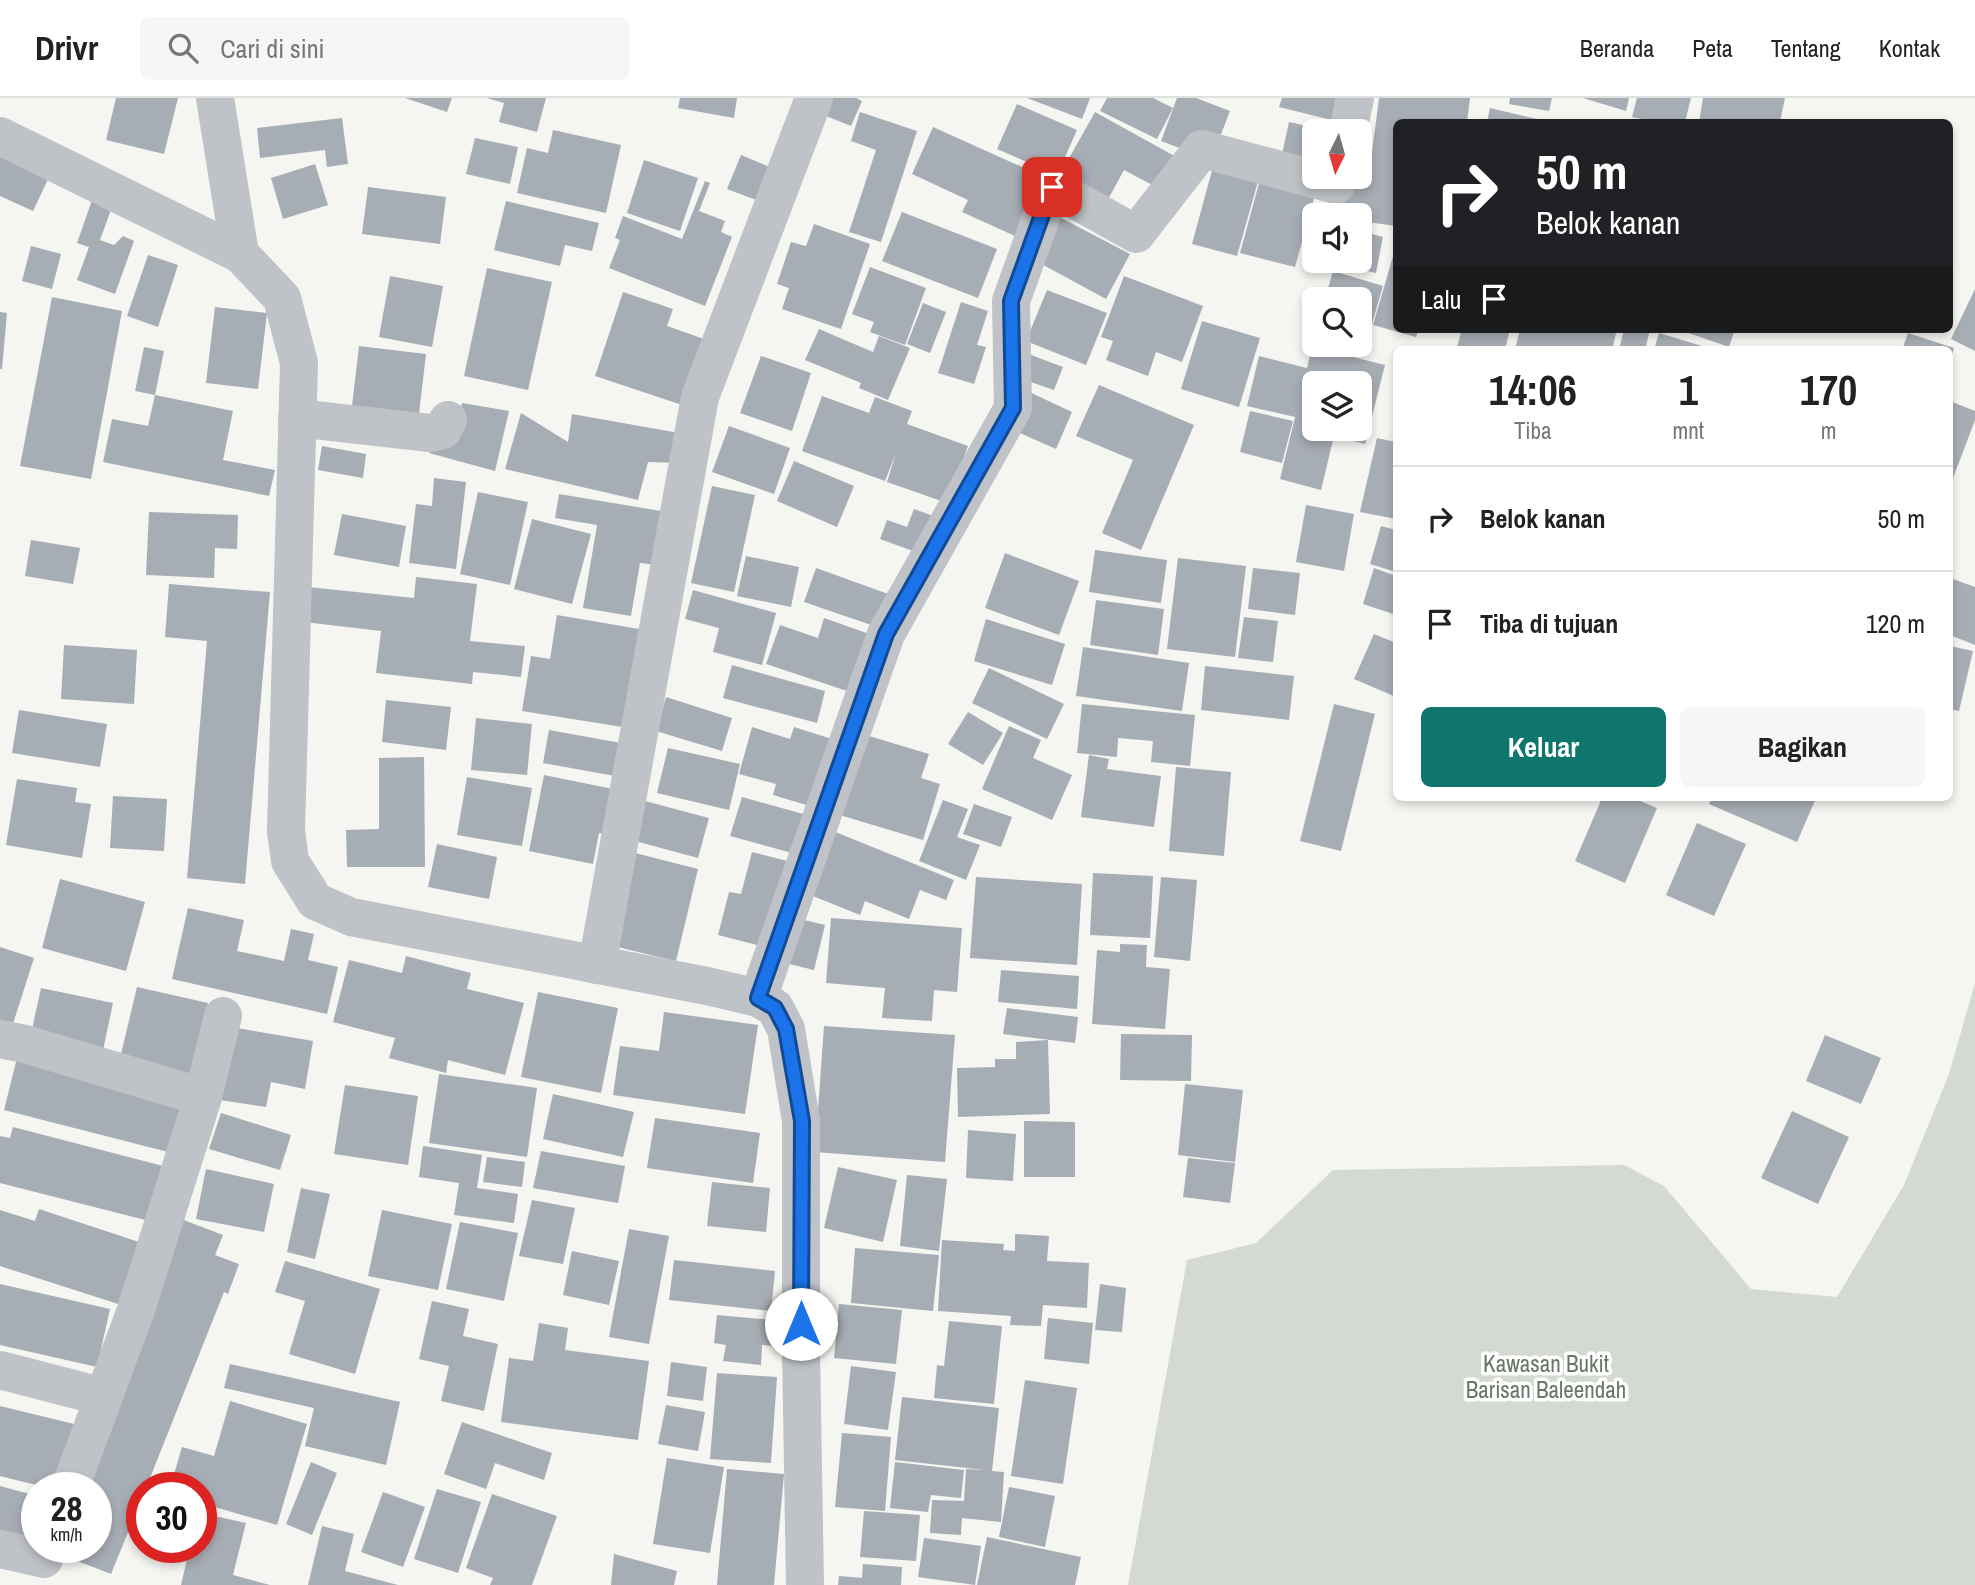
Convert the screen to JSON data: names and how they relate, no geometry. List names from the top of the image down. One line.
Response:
{"parks":["Kawasan Bukit Barisan Baleendah"],"north":"bottom","page":{"header":"Drivr","search":"Cari di sini","nav":["Beranda","Peta","Tentang","Kontak"],"turn":["50 m","Belok kanan"],"then":"Lalu","eta":["14:06","Tiba","1","mnt","170","m"],"list":[{"name":"Belok kanan","value":"50 m"},{"name":"Tiba di tujuan","value":"120 m"}],"buttons":["Keluar","Bagikan"],"speed":"28 km/h","limit":"30"}}
